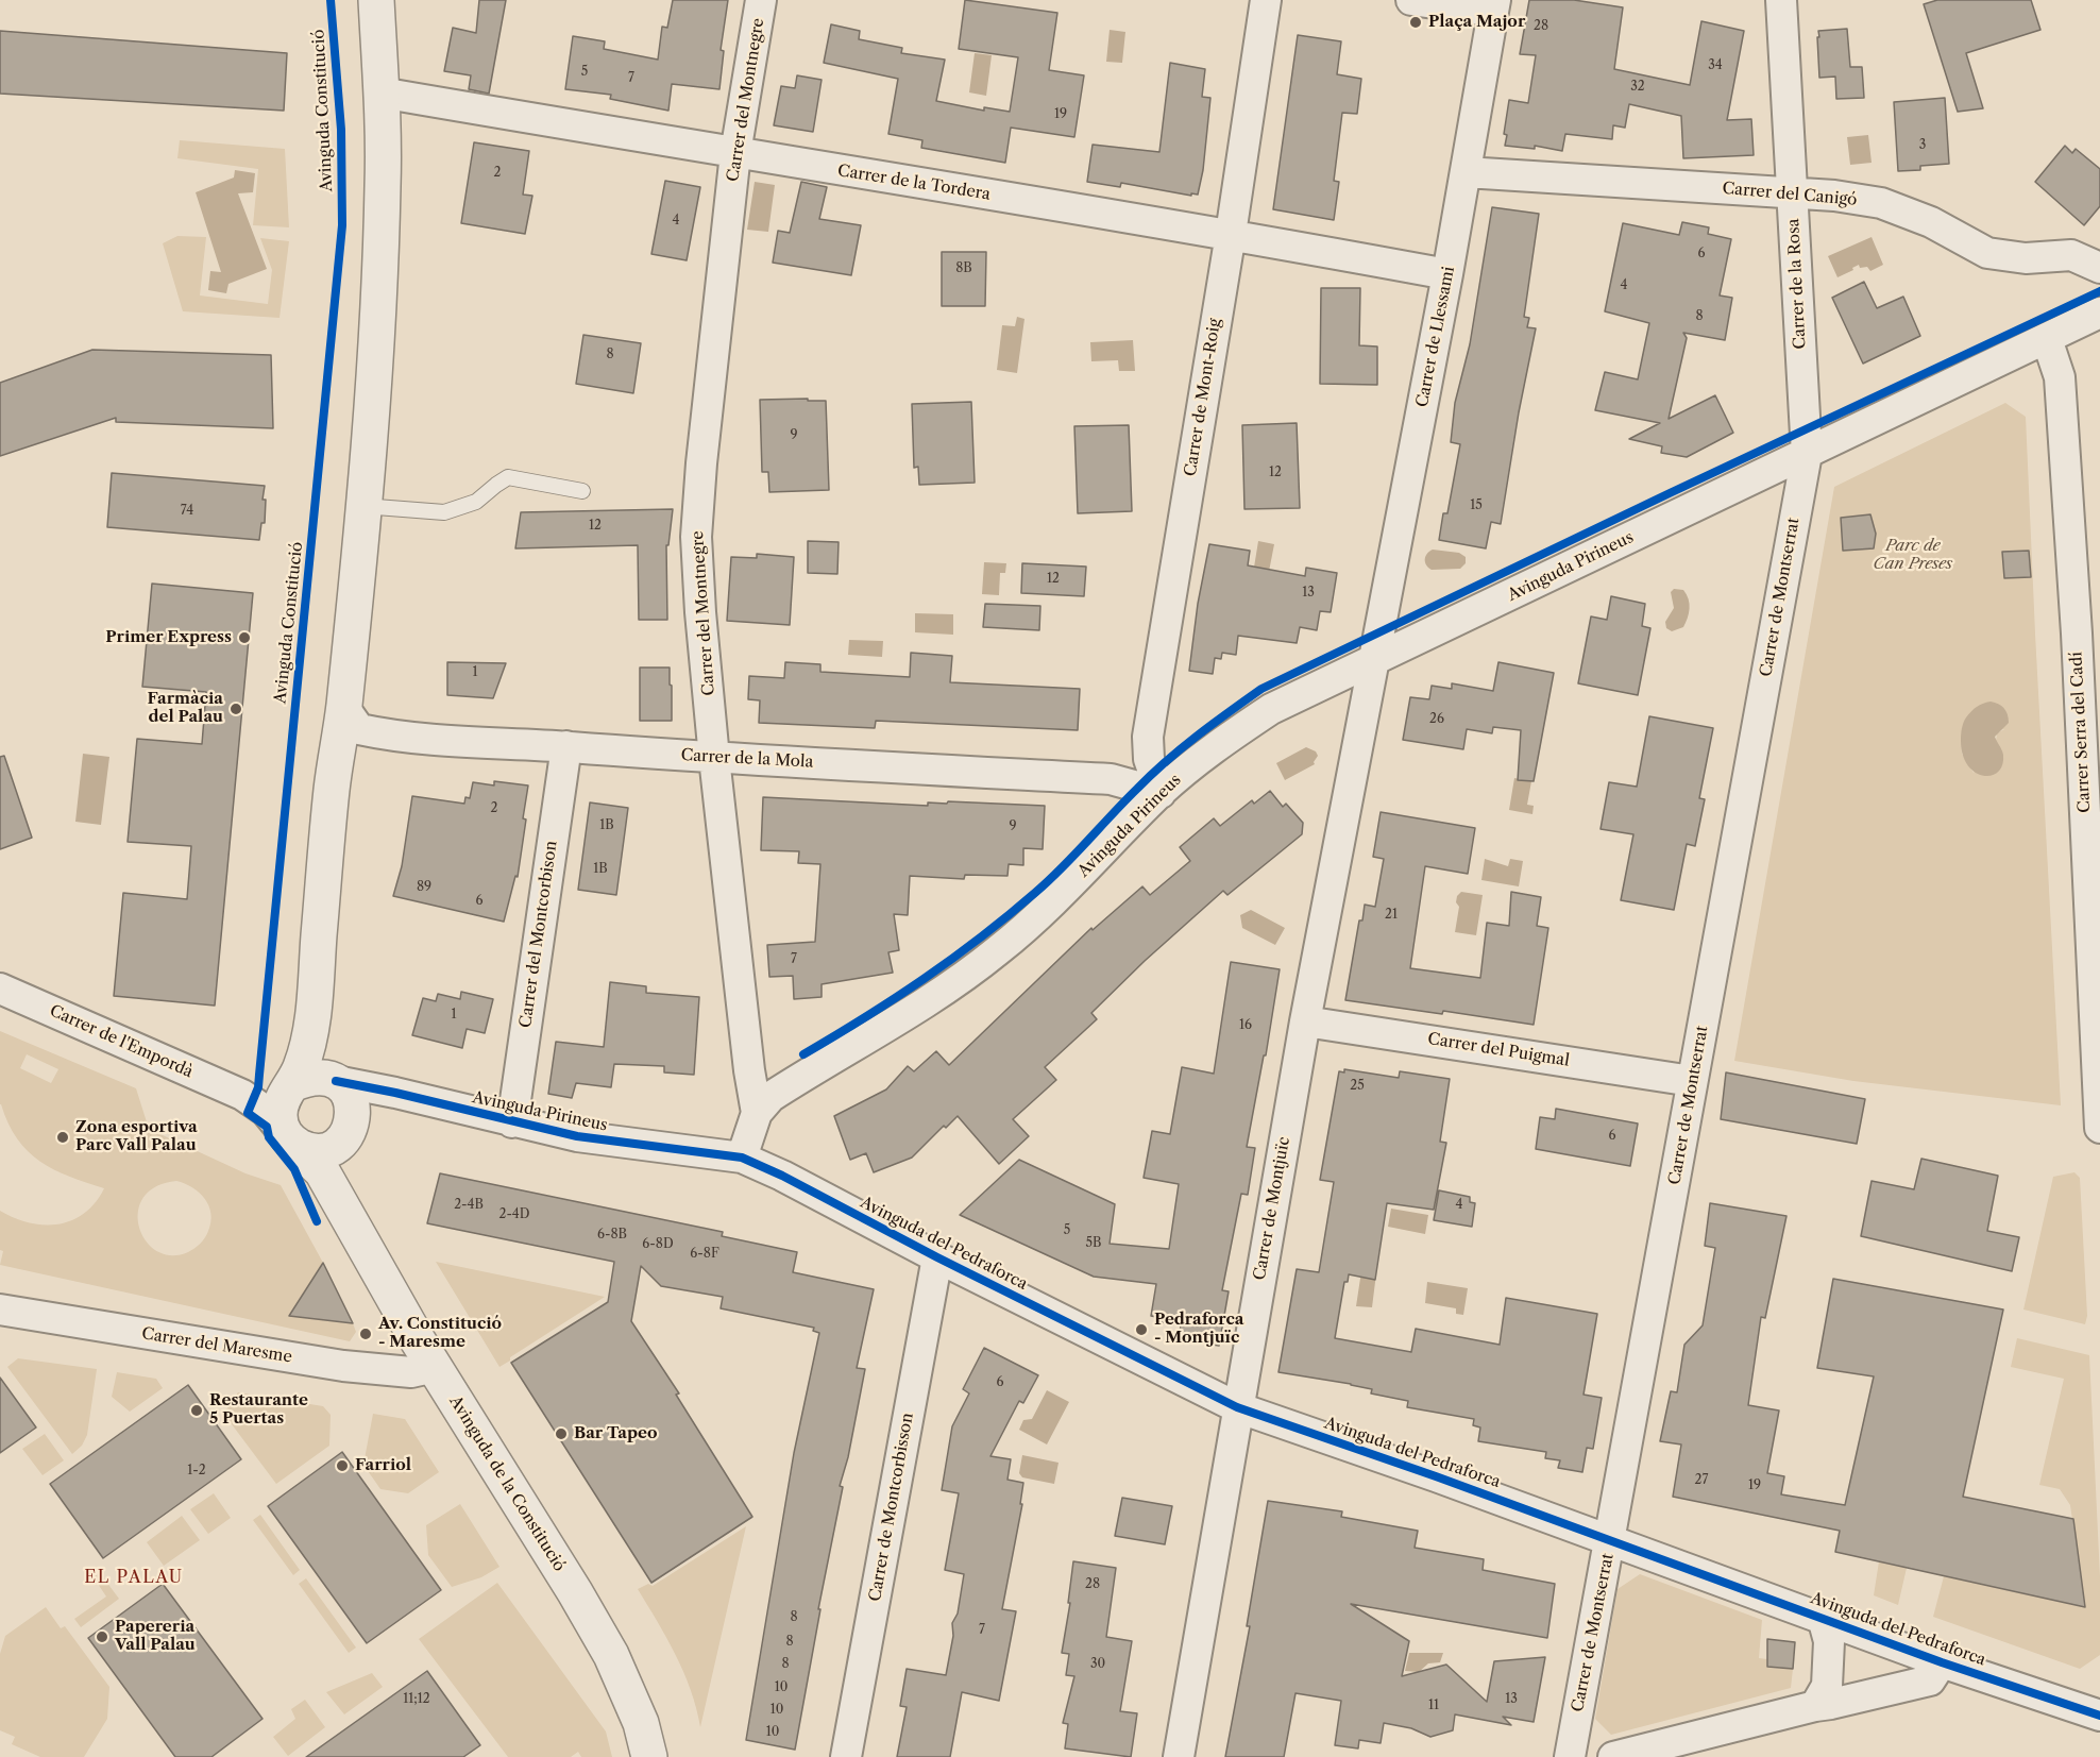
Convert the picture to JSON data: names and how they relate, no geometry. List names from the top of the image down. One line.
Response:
{"streets":{"street":["Carrer del Montnegre","Carrer de la Tordera","Carrer del Canigó","Carrer de la Rosa","Carrer de Llessami","Carrer de Mont-Roig","Avinguda Pirineus","Carrer de Montserrat","Carrer Serra del Cadí","Carrer de la Mola","Carrer del Montcorbison","Carrer de l'Empordà","Carrer del Puigmal","Carrer de Montjuïc","Avinguda del Pedraforca","Carrer del Maresme","Avinguda de la Constitució","Carrer de Montcorbisson"],"cycle path":["Avinguda Constitució"]},"crossings":[["Carrer del Montnegre","Carrer de la Tordera"],["Carrer del Montnegre","Avinguda Pirineus"],["Carrer del Montnegre","Carrer de la Mola"],["Carrer de la Tordera","Carrer de Llessami"],["Carrer de la Tordera","Carrer de Mont-Roig"],["Carrer del Canigó","Carrer de la Rosa"],["Carrer del Canigó","Carrer de Llessami"],["Carrer de la Rosa","Avinguda Pirineus"],["Carrer de la Rosa","Carrer de Montserrat"],["Carrer de Llessami","Avinguda Pirineus"],["Carrer de Llessami","Carrer de Montjuïc"],["Carrer de Mont-Roig","Avinguda Pirineus"],["Carrer de Mont-Roig","Carrer de la Mola"],["Avinguda Pirineus","Carrer de Montserrat"],["Avinguda Pirineus","Carrer Serra del Cadí"],["Avinguda Pirineus","Carrer de la Mola"],["Avinguda Pirineus","Carrer del Montcorbison"],["Avinguda Pirineus","Carrer de l'Empordà"],["Avinguda Pirineus","Carrer de Montjuïc"],["Avinguda Pirineus","Avinguda del Pedraforca"],["Carrer de Montserrat","Carrer del Puigmal"],["Carrer de Montserrat","Avinguda del Pedraforca"],["Carrer de la Mola","Carrer del Montcorbison"],["Carrer del Puigmal","Carrer de Montjuïc"],["Carrer de Montjuïc","Avinguda del Pedraforca"],["Avinguda del Pedraforca","Carrer de Montcorbisson"],["Carrer del Maresme","Avinguda de la Constitució"]],"districts":["EL PALAU"],"parks":["Parc de Can Preses"],"places":["Plaça Major","Primer Express","Farmàcia del Palau","Zona esportiva Parc Vall Palau","Pedraforca - Montjuïc","Av. Constitució - Maresme","Restaurante 5 Puertas","Bar Tapeo","Farriol","Papereria Vall Palau"],"house_numbers":["28","34","5","7","32","19","3","2","4","6","8B","4","8","8","9","12","15","74","12","12","13","1","26","2","1B","9","1B","89","6","21","7","1","16","25","6","2-4B","4","2-4D","5","6-8B","5B","6-8D","6-8F","6","1-2","27","19","28","8","7","8","8","30","10","11;12","13","11","10","10"]}
